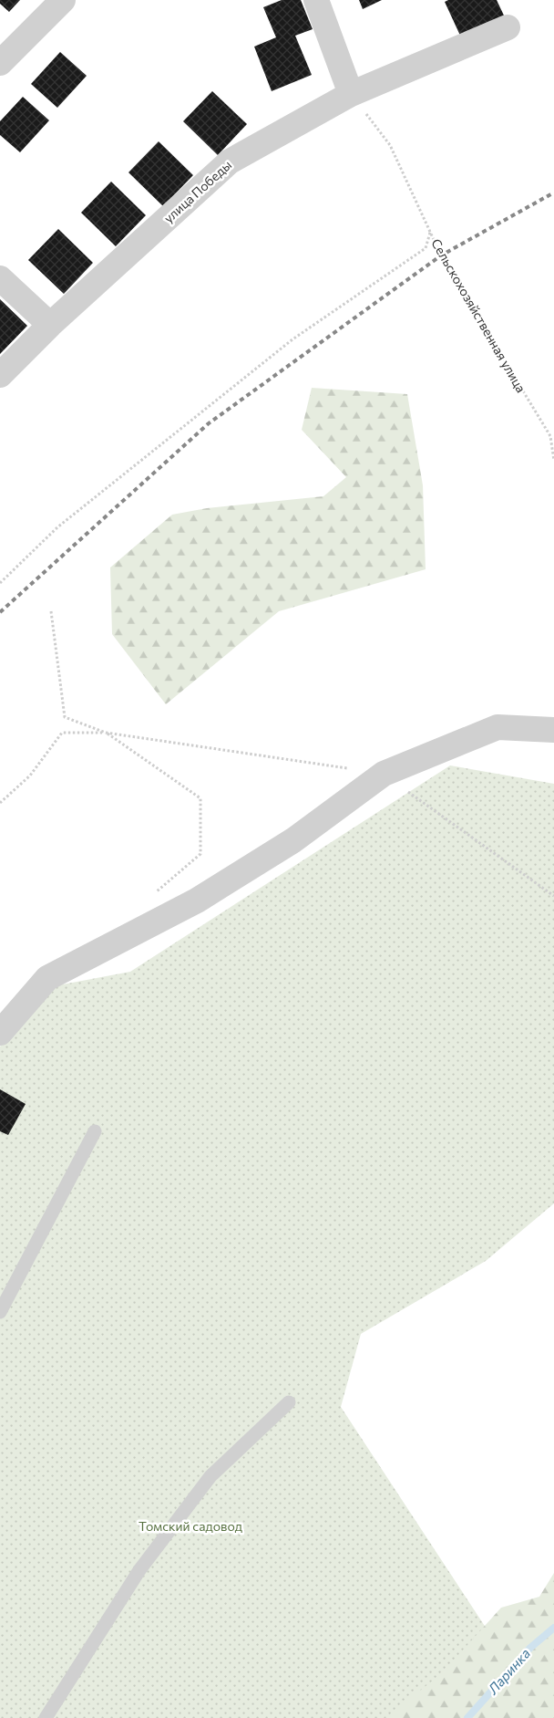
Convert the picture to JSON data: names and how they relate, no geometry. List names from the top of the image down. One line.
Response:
{"streets":{"street":["улица Победы"],"path":["Сельскохозяйственная улица"]},"crossings":[["улица Победы","Сельскохозяйственная улица"]],"water":["Ларинка"],"parks":["Томский садовод"]}
